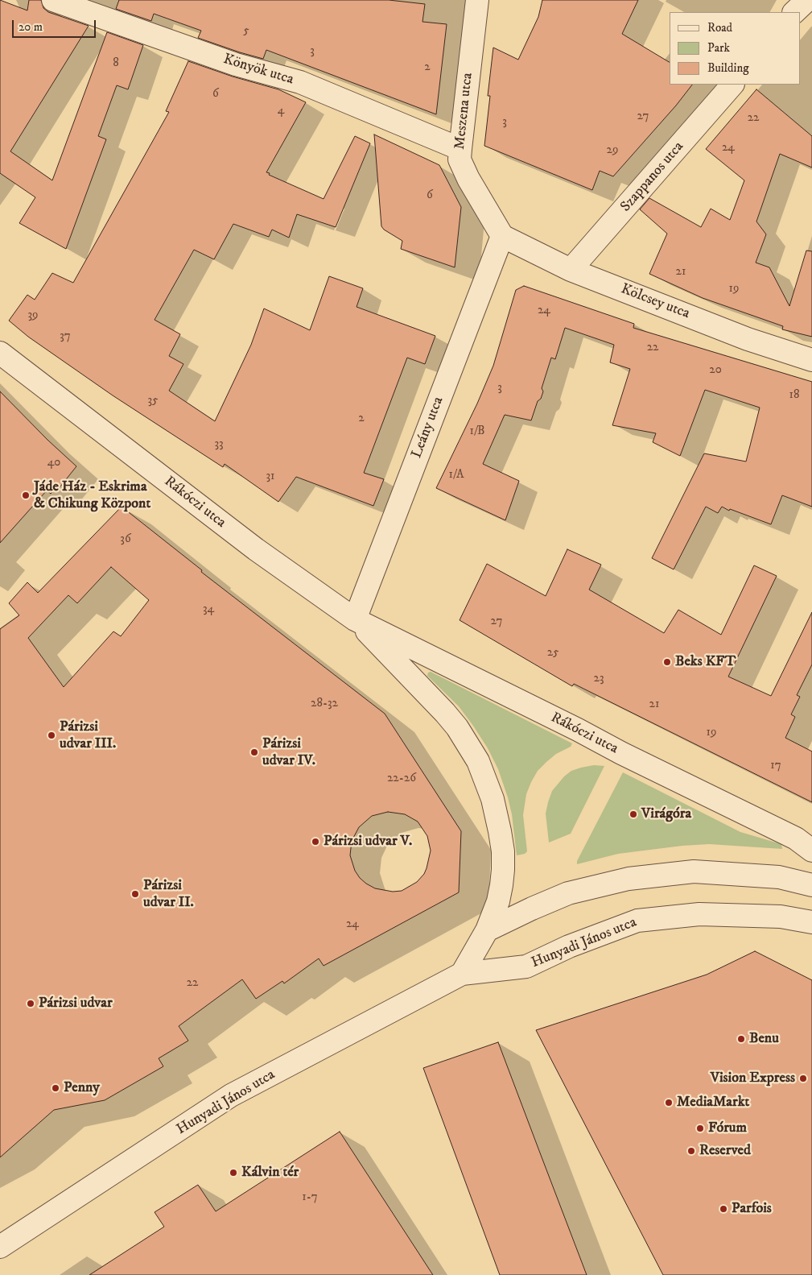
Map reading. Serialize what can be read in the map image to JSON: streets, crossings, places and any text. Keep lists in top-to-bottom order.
{
  "streets": {
    "street": [
      "Könyök utca",
      "Meszena utca",
      "Szappanos utca",
      "Kölcsey utca",
      "Leány utca",
      "Rákóczi utca",
      "Hunyadi János utca"
    ]
  },
  "crossings": [
    ["Könyök utca", "Meszena utca"],
    ["Meszena utca", "Kölcsey utca"],
    ["Meszena utca", "Leány utca"],
    ["Szappanos utca", "Kölcsey utca"],
    ["Kölcsey utca", "Leány utca"],
    ["Leány utca", "Rákóczi utca"]
  ],
  "places": [
    "Jáde Ház - Eskrima & Chikung Központ",
    "Beks KFT",
    "Párizsi udvar III.",
    "Párizsi udvar IV.",
    "Virágóra",
    "Párizsi udvar V.",
    "Párizsi udvar II.",
    "Párizsi udvar",
    "Benu",
    "Vision Express",
    "Penny",
    "MediaMarkt",
    "Fórum",
    "Reserved",
    "Kálvin tér",
    "Parfois"
  ],
  "house_numbers": [
    "5",
    "3",
    "8",
    "2",
    "6",
    "4",
    "27",
    "22",
    "3",
    "24",
    "29",
    "6",
    "21",
    "19",
    "24",
    "39",
    "37",
    "22",
    "20",
    "3",
    "18",
    "35",
    "2",
    "1/B",
    "33",
    "40",
    "1/A",
    "31",
    "36",
    "34",
    "27",
    "25",
    "23",
    "28-32",
    "21",
    "19",
    "17",
    "22-26",
    "24",
    "22",
    "1-7"
  ],
  "legend": ["Road", "Park", "Building"],
  "scale_bar": "20 m"
}
